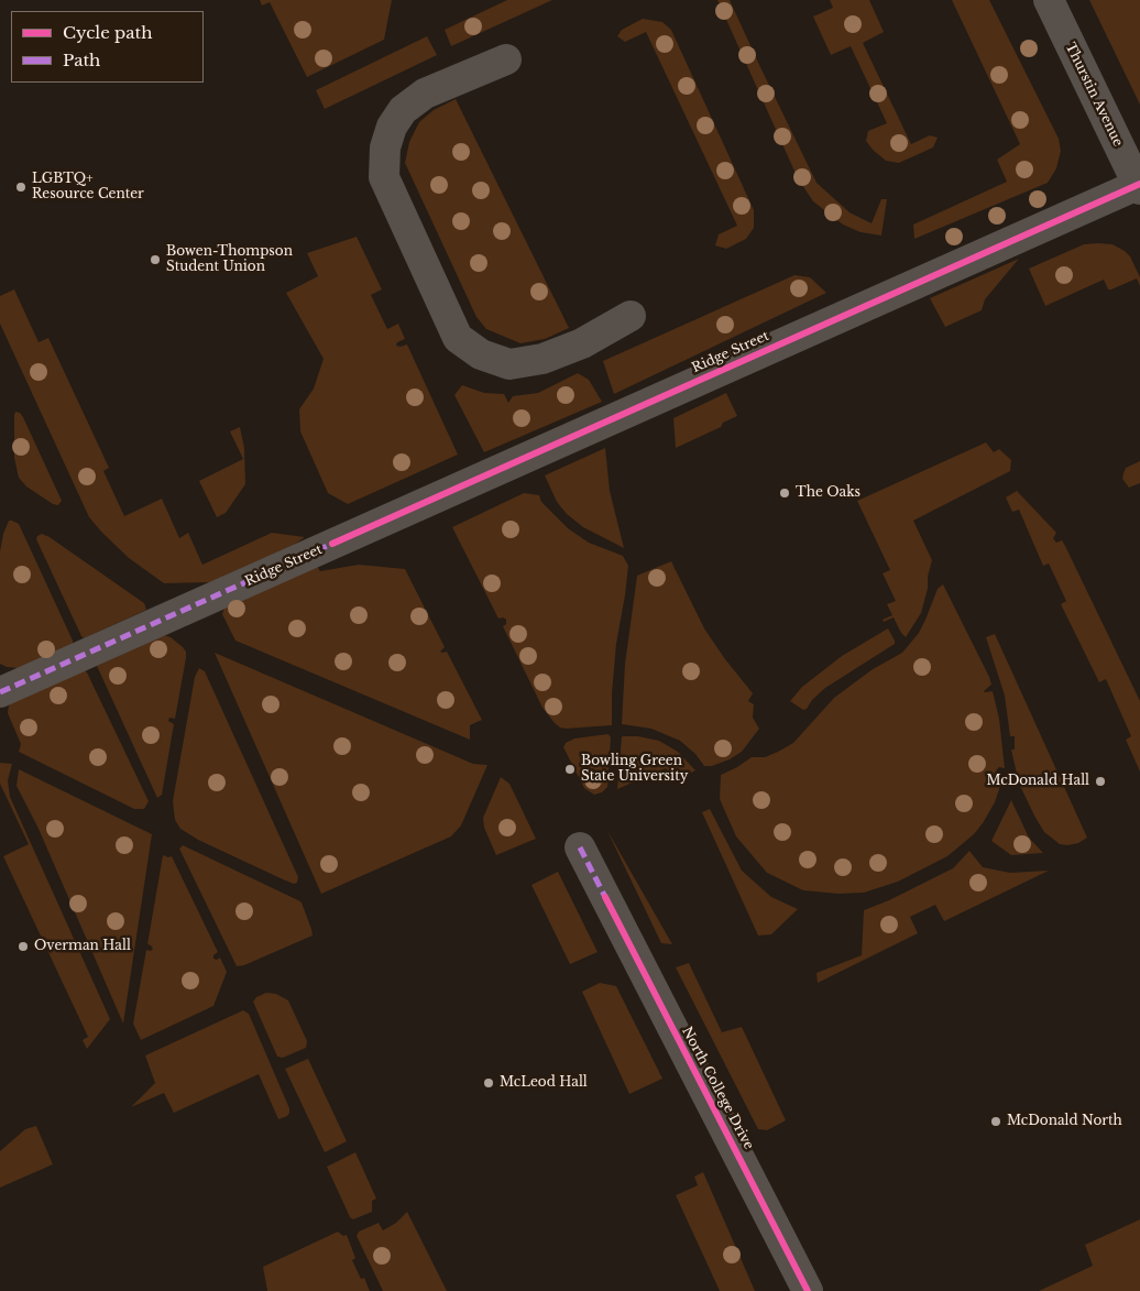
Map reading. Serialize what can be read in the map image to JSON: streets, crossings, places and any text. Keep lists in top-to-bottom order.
{
  "streets": {
    "street": ["Thurstin Avenue", "Ridge Street", "North College Drive"]
  },
  "crossings": [
    ["Thurstin Avenue", "Ridge Street"]
  ],
  "places": [
    "LGBTQ+ Resource Center",
    "Bowen-Thompson Student Union",
    "The Oaks",
    "Bowling Green State University",
    "McDonald Hall",
    "Overman Hall",
    "McLeod Hall",
    "McDonald North"
  ],
  "legend": ["Cycle path", "Path"]
}
